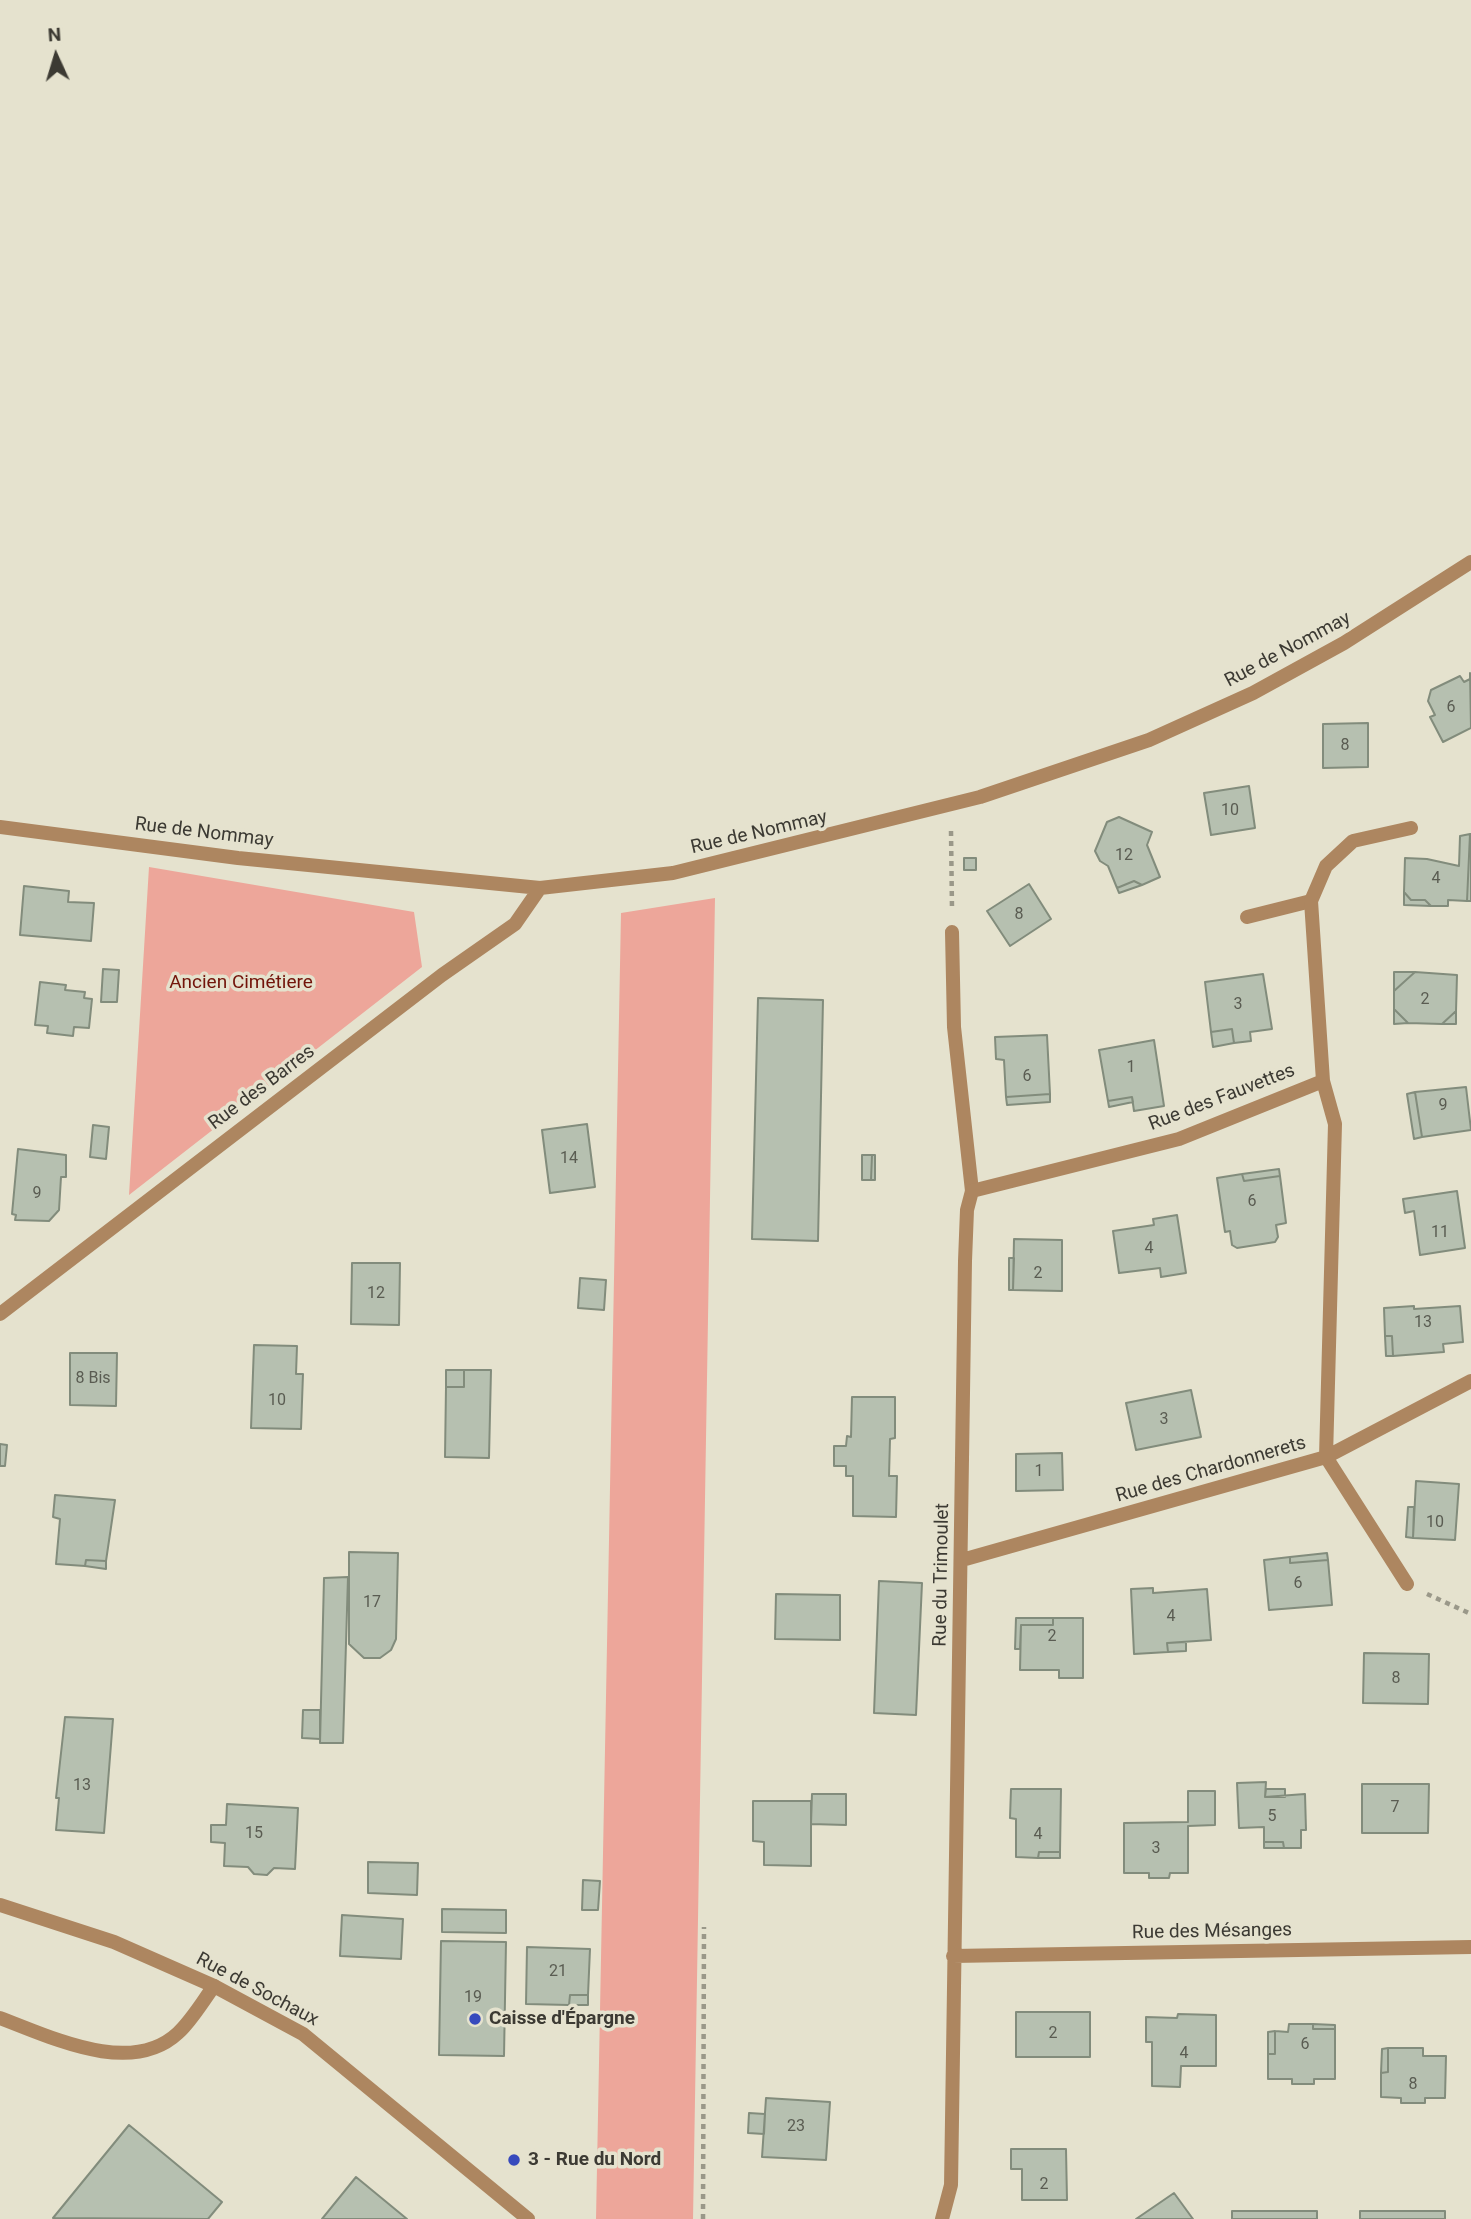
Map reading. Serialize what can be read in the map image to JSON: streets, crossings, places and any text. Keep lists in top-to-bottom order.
{
  "streets": {
    "street": [
      "Rue de Nommay",
      "Rue des Barres",
      "Rue des Fauvettes",
      "Rue des Chardonnerets",
      "Rue du Trimoulet",
      "Rue des Mésanges",
      "Rue de Sochaux"
    ]
  },
  "crossings": [
    ["Rue de Nommay", "Rue des Barres"],
    ["Rue des Fauvettes", "Rue des Chardonnerets"],
    ["Rue des Fauvettes", "Rue du Trimoulet"],
    ["Rue des Chardonnerets", "Rue du Trimoulet"],
    ["Rue du Trimoulet", "Rue des Mésanges"]
  ],
  "parks": ["Ancien Cimétiere"],
  "places": ["Caisse d'Épargne", "3 - Rue du Nord"],
  "house_numbers": [
    "6",
    "8",
    "10",
    "12",
    "4",
    "8",
    "2",
    "3",
    "1",
    "6",
    "9",
    "14",
    "9",
    "6",
    "11",
    "4",
    "2",
    "12",
    "13",
    "8 Bis",
    "10",
    "3",
    "1",
    "10",
    "6",
    "17",
    "4",
    "2",
    "8",
    "13",
    "7",
    "5",
    "15",
    "4",
    "3",
    "21",
    "19",
    "2",
    "6",
    "4",
    "8",
    "23",
    "2"
  ],
  "north": "top"
}
